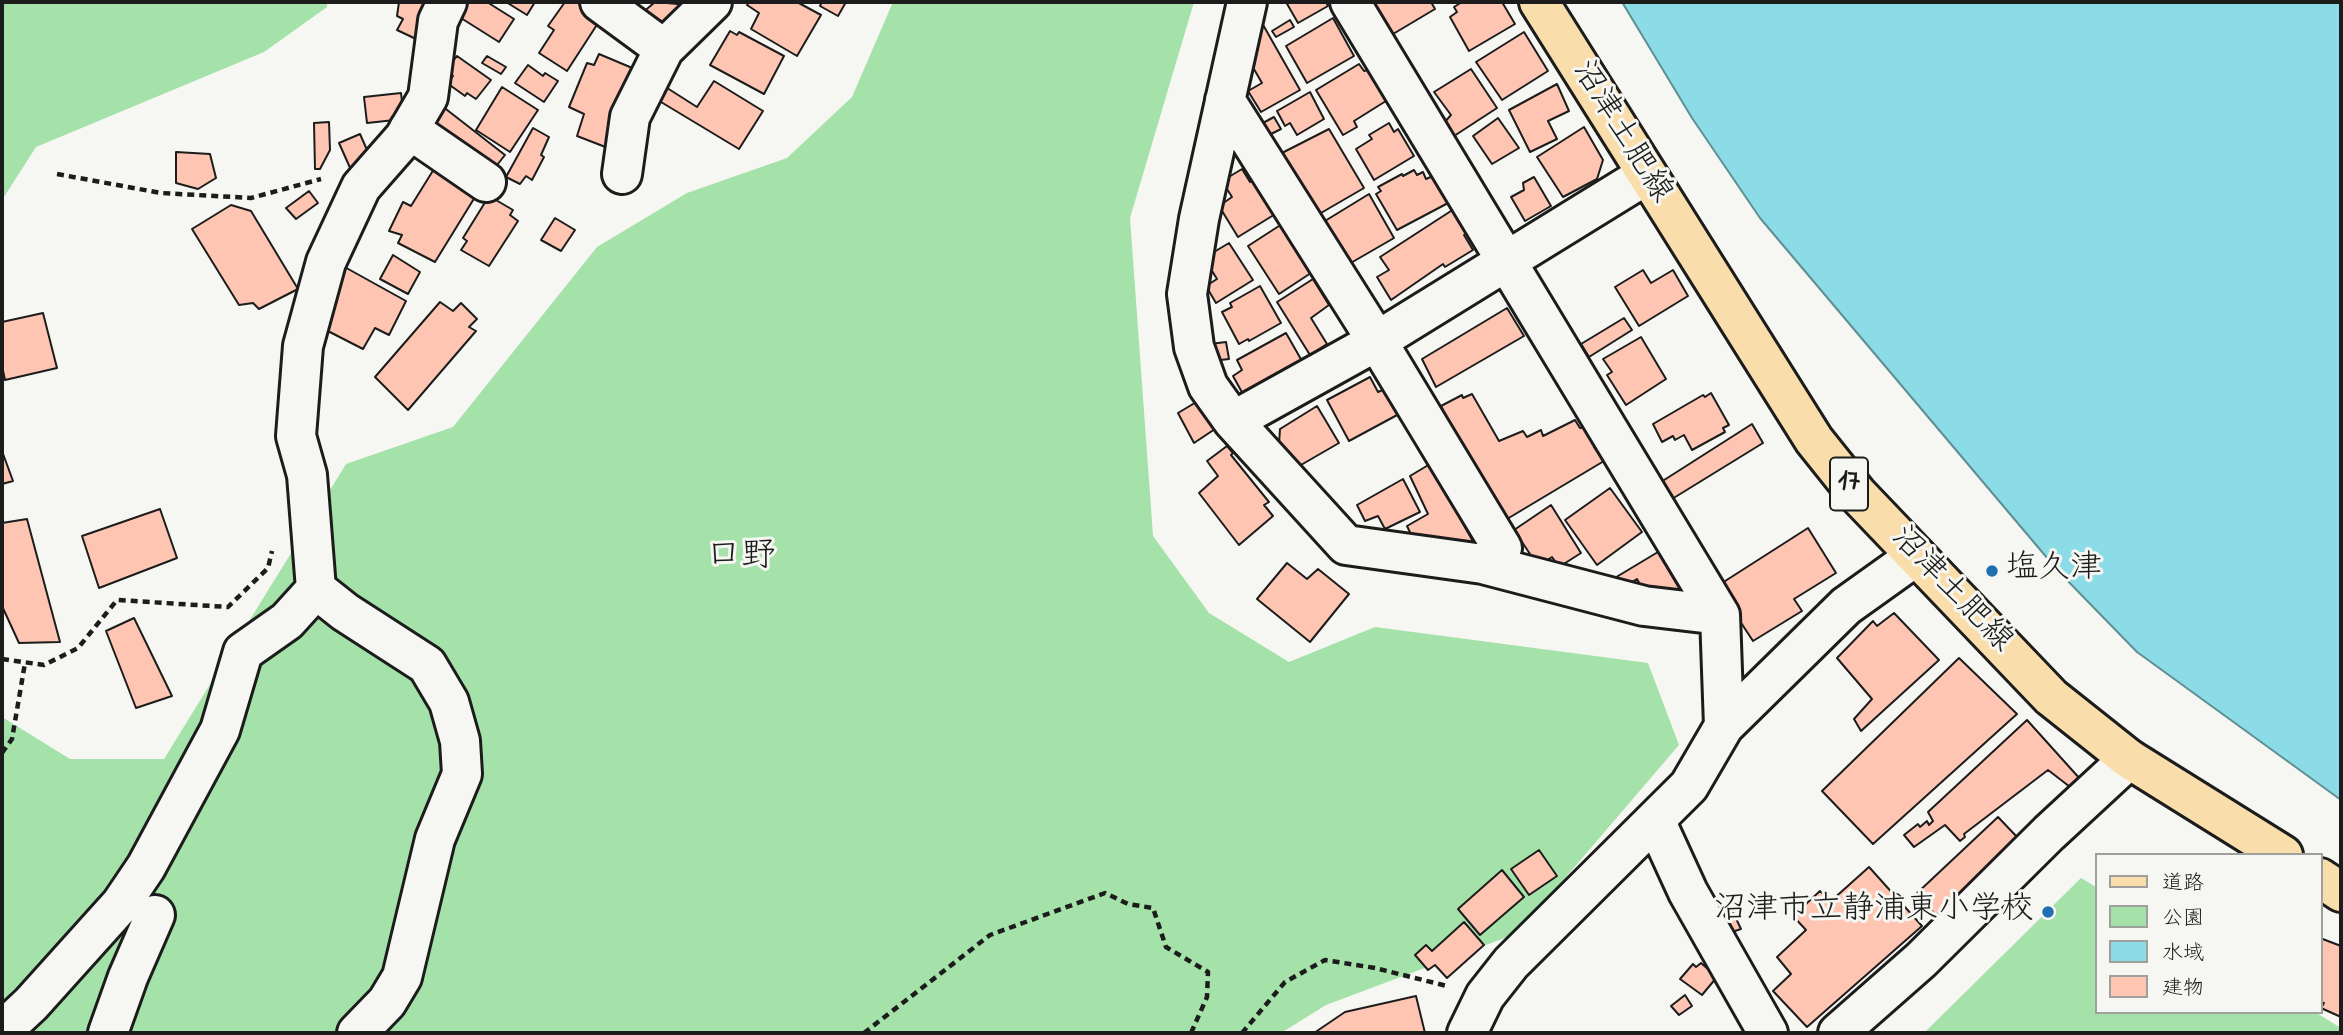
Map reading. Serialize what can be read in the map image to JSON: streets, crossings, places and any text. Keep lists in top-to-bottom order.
{
  "streets": {
    "main road": ["沼津土肥線", "17"]
  },
  "districts": ["口野"],
  "places": ["塩久津", "沼津市立静浦東小学校"],
  "legend": [
    "道路",
    "公園",
    "水域",
    "建物"
  ]
}
